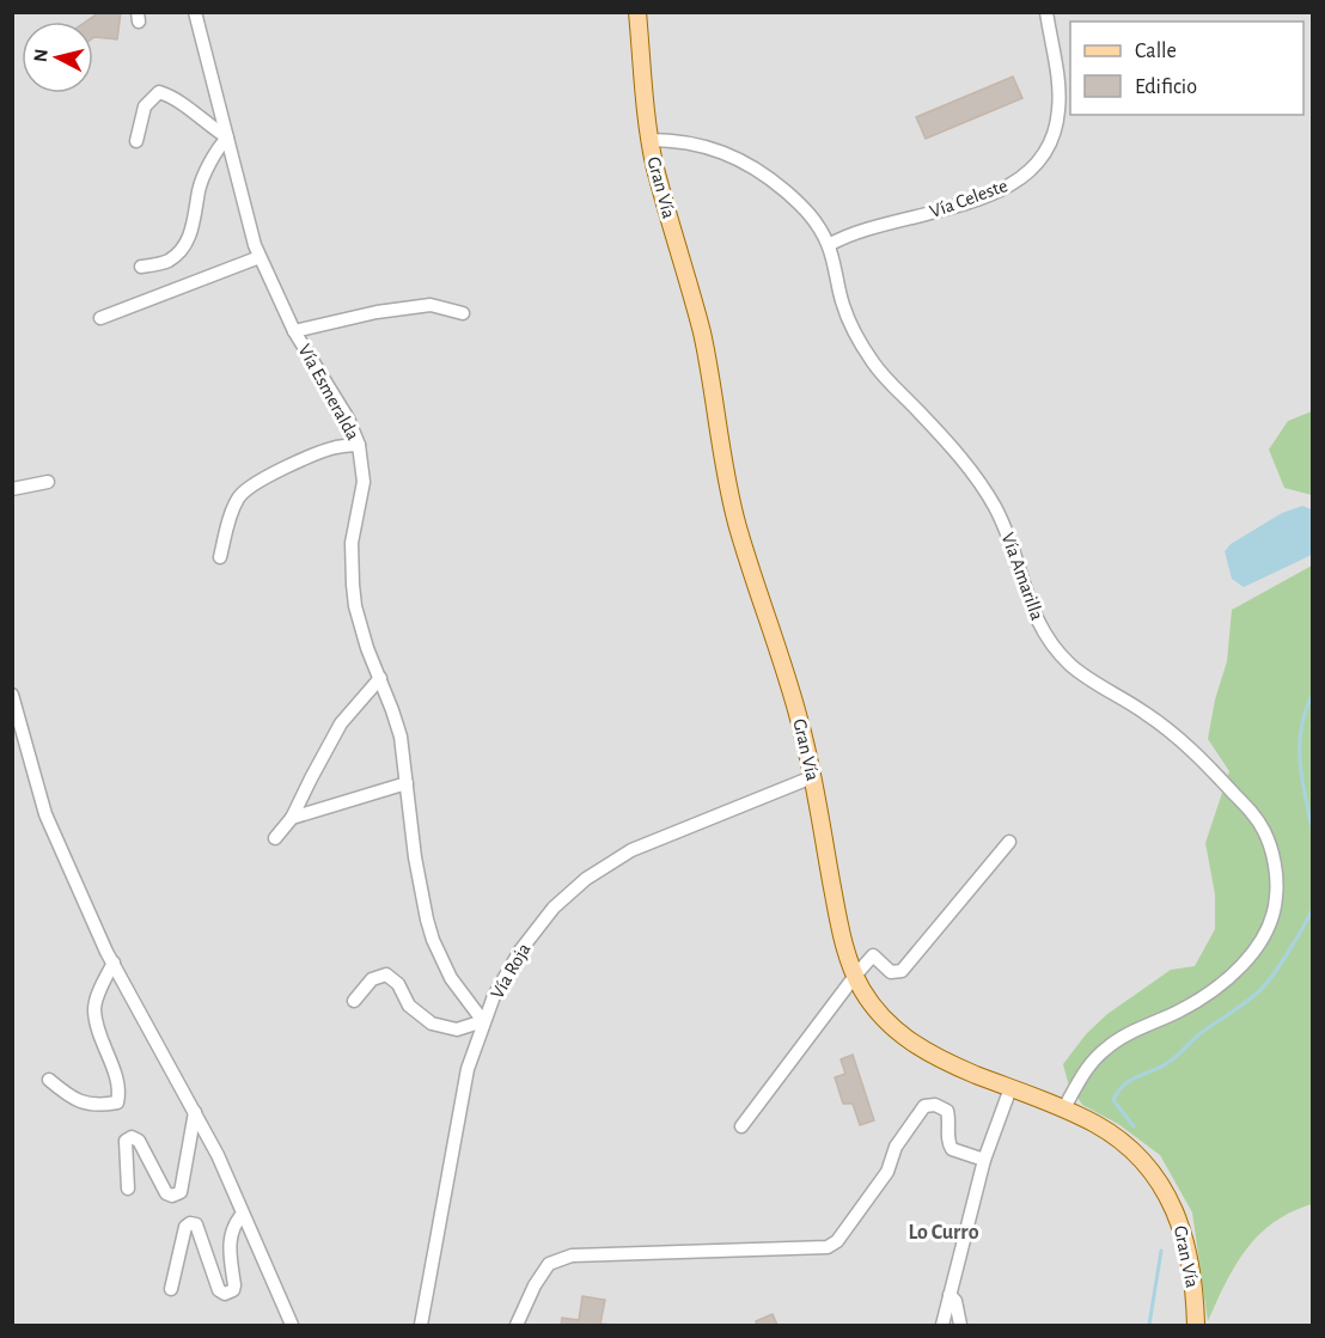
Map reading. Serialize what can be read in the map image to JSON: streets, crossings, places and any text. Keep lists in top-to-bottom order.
{
  "streets": {
    "main road": ["Gran Vía"],
    "street": [
      "Vía Celeste",
      "Vía Esmeralda",
      "Vía Amarilla",
      "Vía Roja"
    ]
  },
  "crossings": [
    ["Gran Vía", "Vía Amarilla"],
    ["Gran Vía", "Vía Roja"],
    ["Vía Celeste", "Vía Amarilla"],
    ["Vía Esmeralda", "Vía Roja"]
  ],
  "districts": ["Lo Curro"],
  "legend": ["Calle", "Edificio"],
  "north": "left"
}
